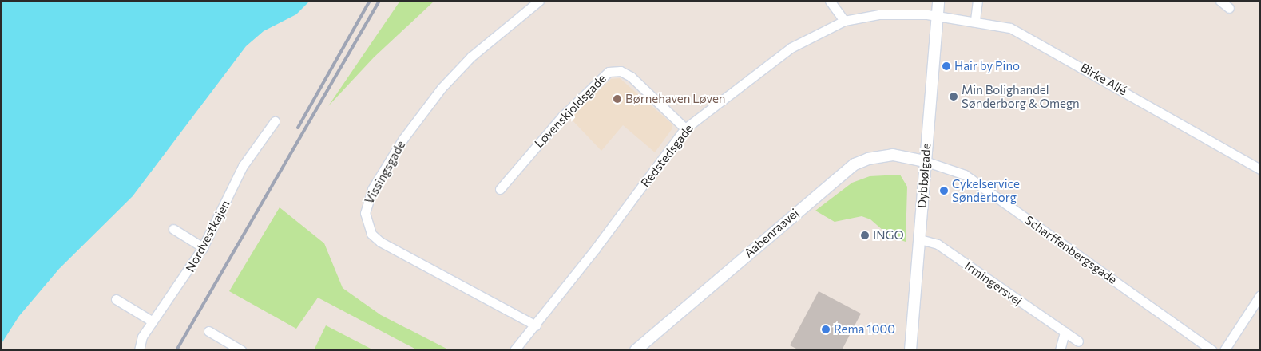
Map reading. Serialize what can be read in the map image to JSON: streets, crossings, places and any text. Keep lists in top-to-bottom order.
{
  "streets": {
    "street": [
      "Birke Allé",
      "Løvenskjoldsgade",
      "Redstedsgade",
      "Vissingsgade",
      "Dybbølgade",
      "Aabenraavej",
      "Nordvestkajen",
      "Scharffenbergsgade",
      "Irmingersvej"
    ]
  },
  "crossings": [
    ["Birke Allé", "Redstedsgade"],
    ["Birke Allé", "Dybbølgade"],
    ["Løvenskjoldsgade", "Redstedsgade"],
    ["Redstedsgade", "Vissingsgade"],
    ["Redstedsgade", "Dybbølgade"],
    ["Dybbølgade", "Aabenraavej"],
    ["Dybbølgade", "Scharffenbergsgade"],
    ["Dybbølgade", "Irmingersvej"],
    ["Aabenraavej", "Scharffenbergsgade"]
  ],
  "places": [
    "Hair by Pino",
    "Min Bolighandel Sønderborg & Omegn",
    "Børnehaven Løven",
    "Cykelservice Sønderborg",
    "INGO",
    "Rema 1000"
  ]
}
